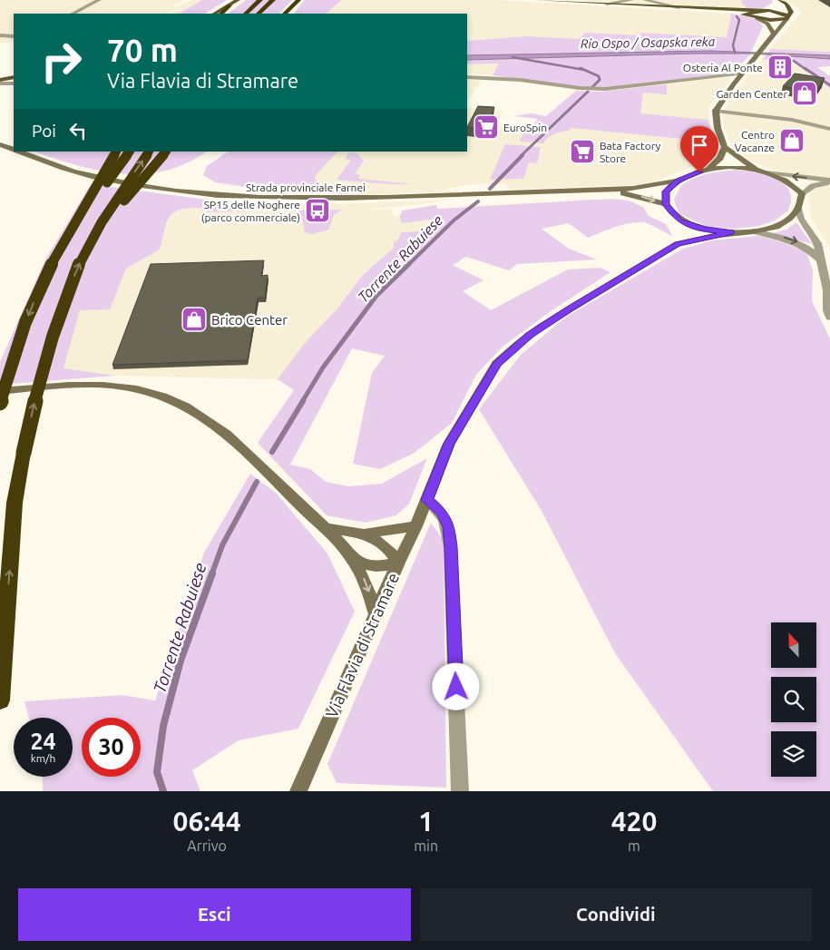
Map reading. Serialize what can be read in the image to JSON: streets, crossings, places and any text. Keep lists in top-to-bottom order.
{
  "streets": {
    "main road": ["Strada provinciale Farnei", "Via Flavia di Stramare"]
  },
  "water": ["Rio Ospo / Osapska reka", "Torrente Rabuiese"],
  "places": {
    "building": ["Osteria Al Ponte"],
    "shop": ["Garden Center", "Centro Vacanze", "Brico Center"],
    "supermarket": ["EuroSpin", "Bata Factory Store"],
    "bus stop": ["SP15 delle Noghere (parco commerciale)"]
  },
  "north": "top",
  "page": {
    "turn": ["70 m", "Via Flavia di Stramare"],
    "then": "Poi",
    "speed": "24 km/h",
    "limit": "30",
    "eta": [
      "06:44",
      "Arrivo",
      "1",
      "min",
      "420",
      "m"
    ],
    "buttons": ["Esci", "Condividi"]
  }
}
